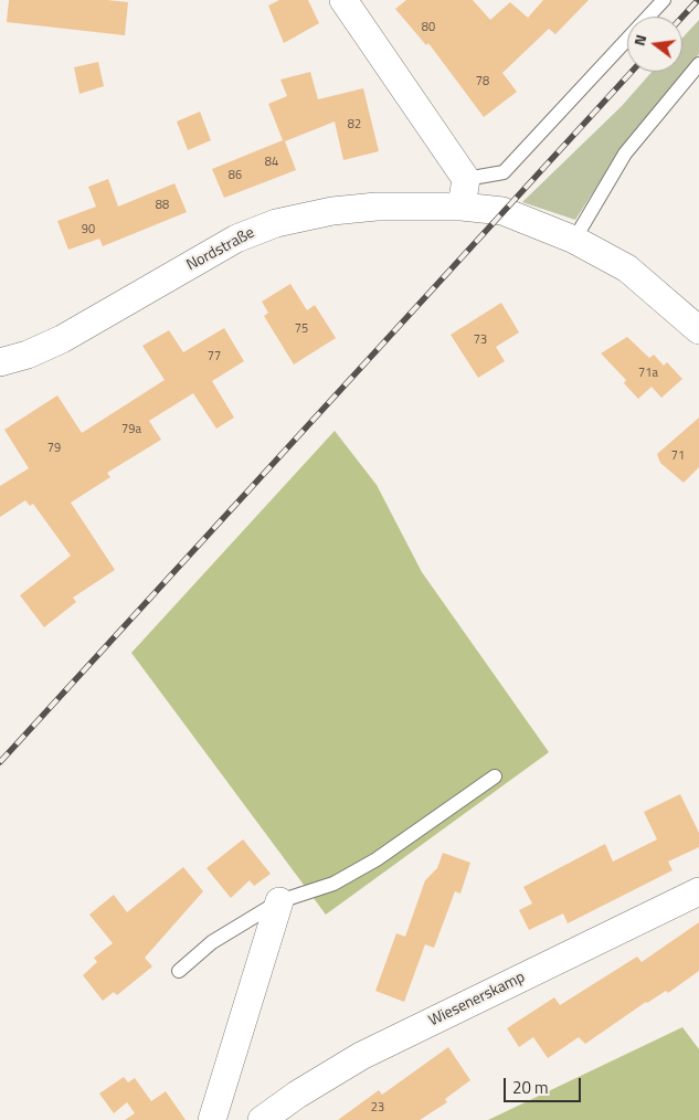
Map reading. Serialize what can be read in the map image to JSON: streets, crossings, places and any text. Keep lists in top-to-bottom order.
{
  "streets": {
    "street": ["Nordstraße", "Wiesenerskamp"]
  },
  "house_numbers": [
    "80",
    "78",
    "82",
    "84",
    "86",
    "88",
    "90",
    "75",
    "73",
    "77",
    "71a",
    "79a",
    "79",
    "71",
    "23"
  ],
  "scale_bar": "20 m",
  "north": "left"
}
